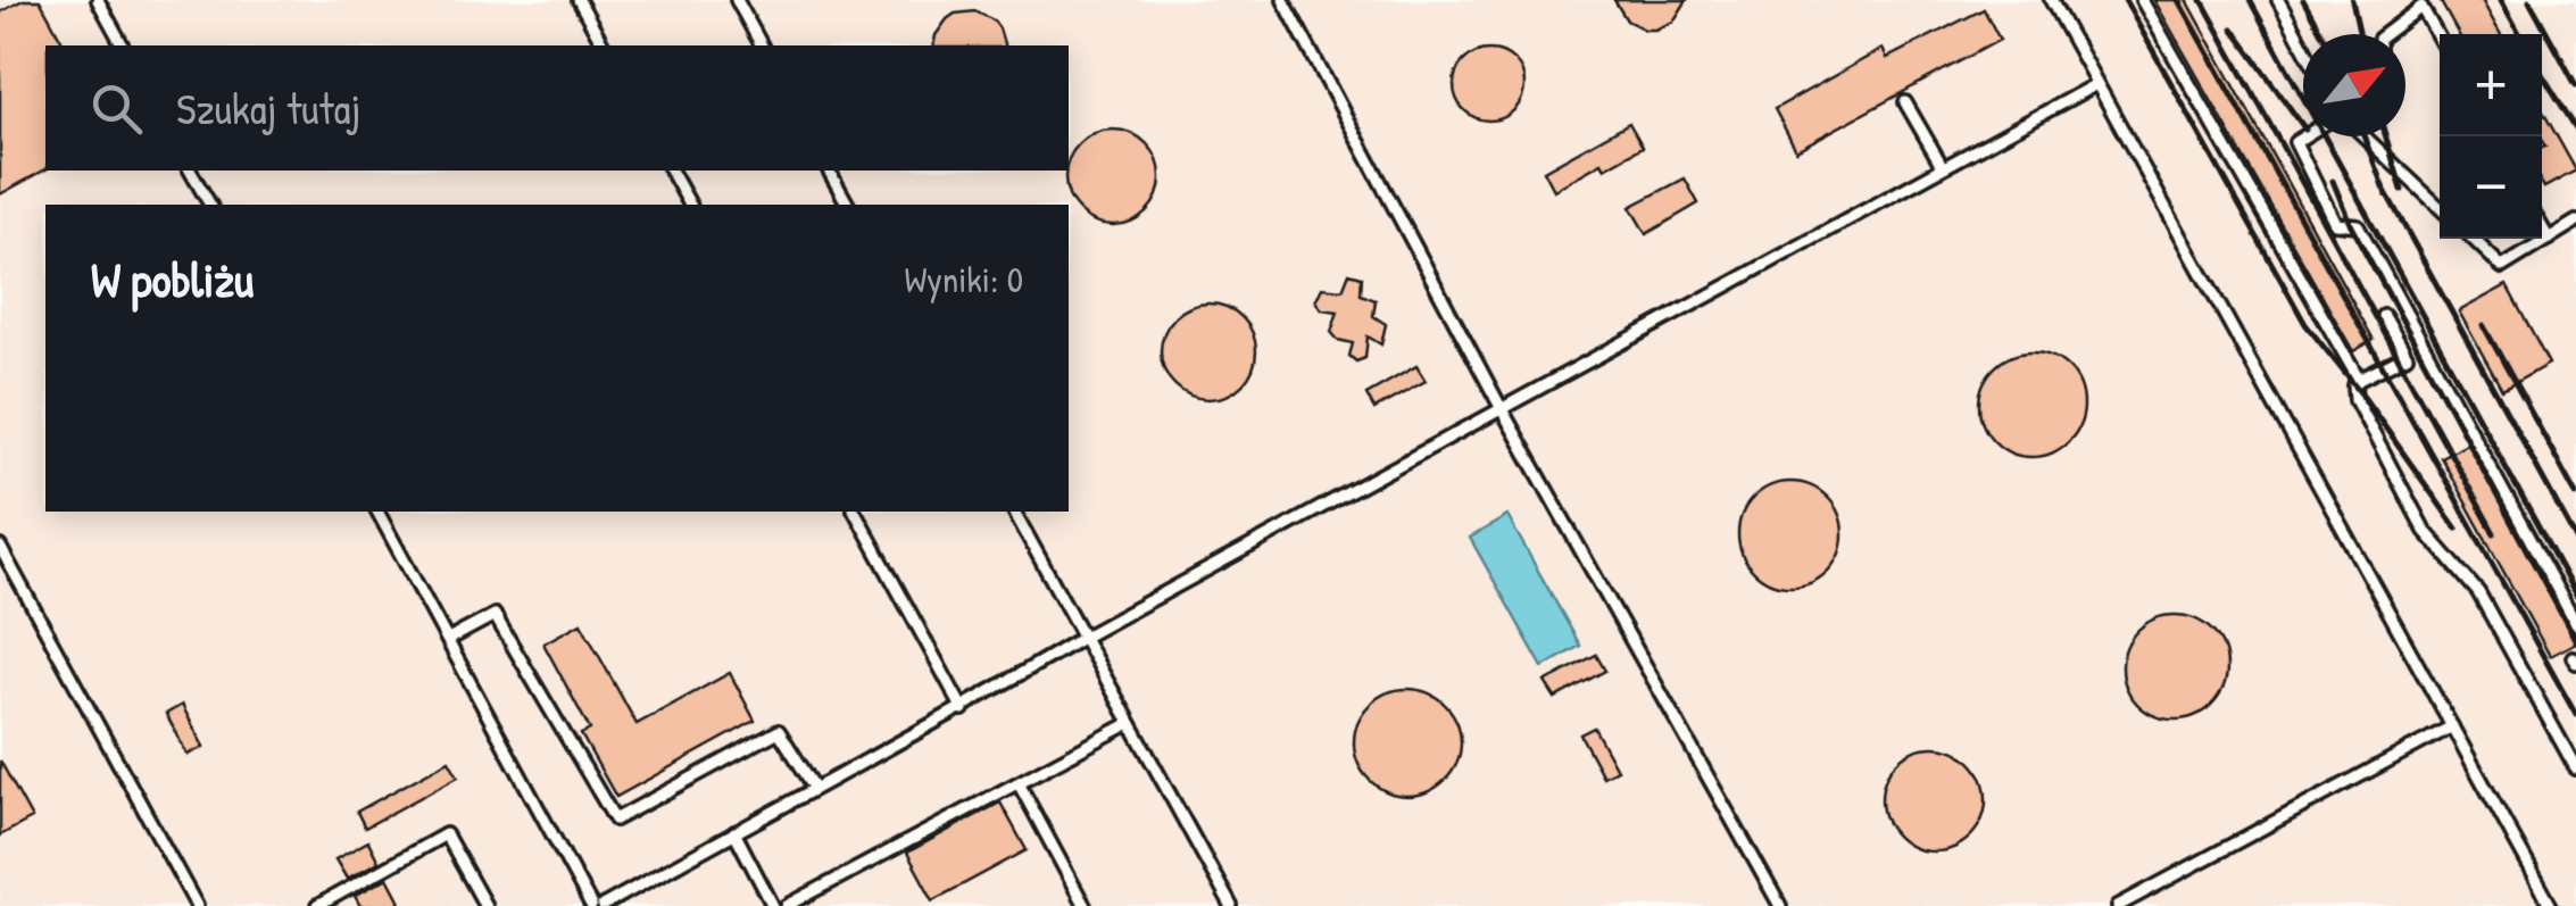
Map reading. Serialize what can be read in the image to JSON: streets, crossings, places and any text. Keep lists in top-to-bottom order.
{
  "north": "top right",
  "page": {
    "map_buttons": ["+", "−"],
    "search": "Szukaj tutaj",
    "heading": ["W pobliżu", "Wyniki: 0"]
  }
}
